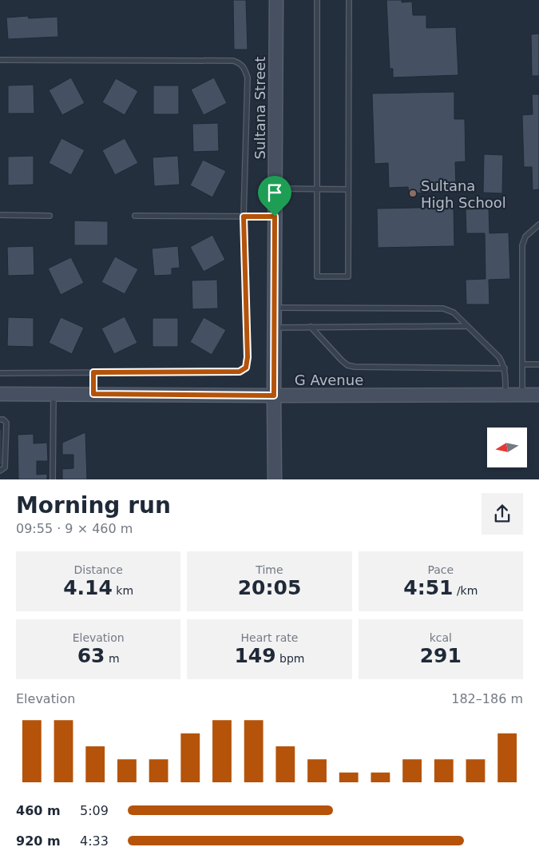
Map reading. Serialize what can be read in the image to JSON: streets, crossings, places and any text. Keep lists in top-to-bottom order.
{
  "streets": {
    "street": ["Sultana Street", "G Avenue"]
  },
  "crossings": [
    ["Sultana Street", "G Avenue"]
  ],
  "places": ["Sultana High School"],
  "north": "left",
  "page": {
    "heading": ["Morning run", "09:55 · 9 × 460 m"],
    "stats": [
      ["Distance", "4.14 km"],
      ["Time", "20:05"],
      ["Pace", "4:51 /km"],
      ["Elevation", "63 m"],
      ["Heart rate", "149 bpm"],
      ["kcal", "291"]
    ],
    "chart": ["Elevation", "182–186 m"],
    "list": [
      {
        "name": "460 m",
        "note": "5:09"
      },
      {
        "name": "920 m",
        "note": "4:33"
      }
    ]
  }
}
